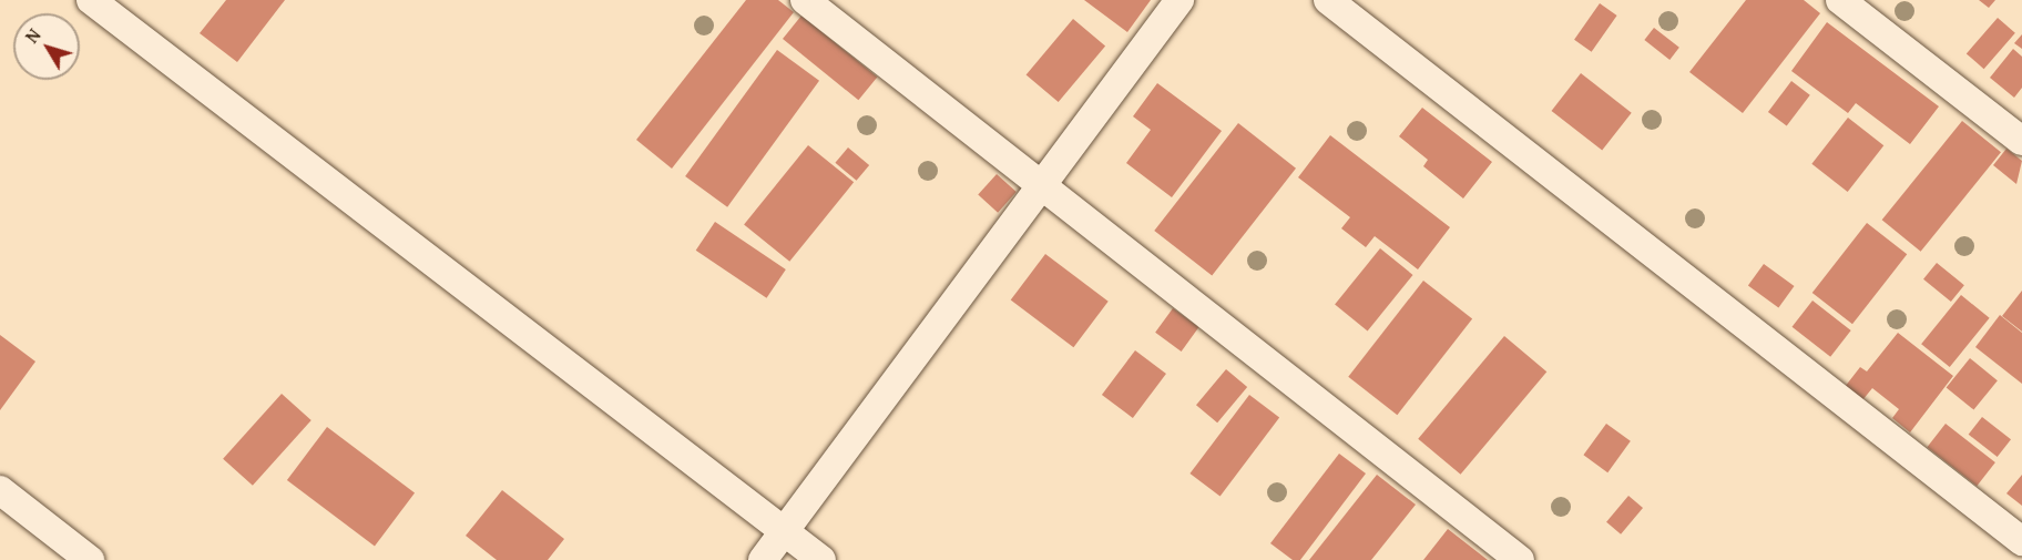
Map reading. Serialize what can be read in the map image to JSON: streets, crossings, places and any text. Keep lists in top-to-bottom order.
{
  "north": "top left"
}
